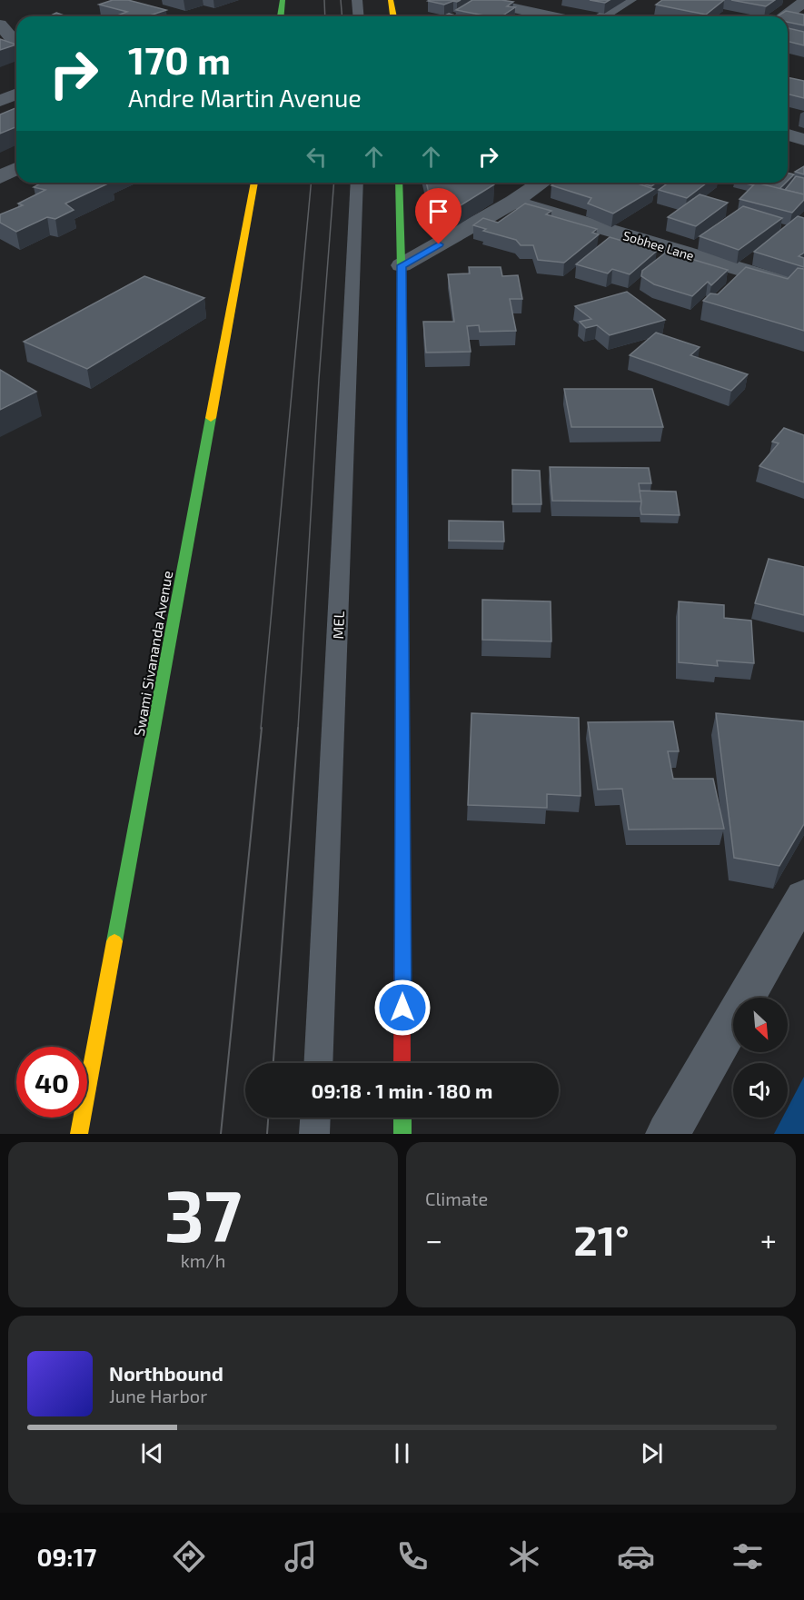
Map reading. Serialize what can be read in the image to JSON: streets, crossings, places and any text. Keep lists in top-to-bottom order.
{
  "streets": {
    "street": ["Sobhee Lane", "Swami Sivananda Avenue"],
    "lane": ["MEL"]
  },
  "north": "bottom right",
  "page": {
    "turn": ["170 m", "Andre Martin Avenue"],
    "limit": "40",
    "trip": "09:18 · 1 min · 180 m",
    "tile": [
      ["37", "km/h"],
      "Climate"
    ],
    "heat": ["−", "21°", "+"],
    "song": ["Northbound", "June Harbor"],
    "tabs": "09:17"
  }
}
